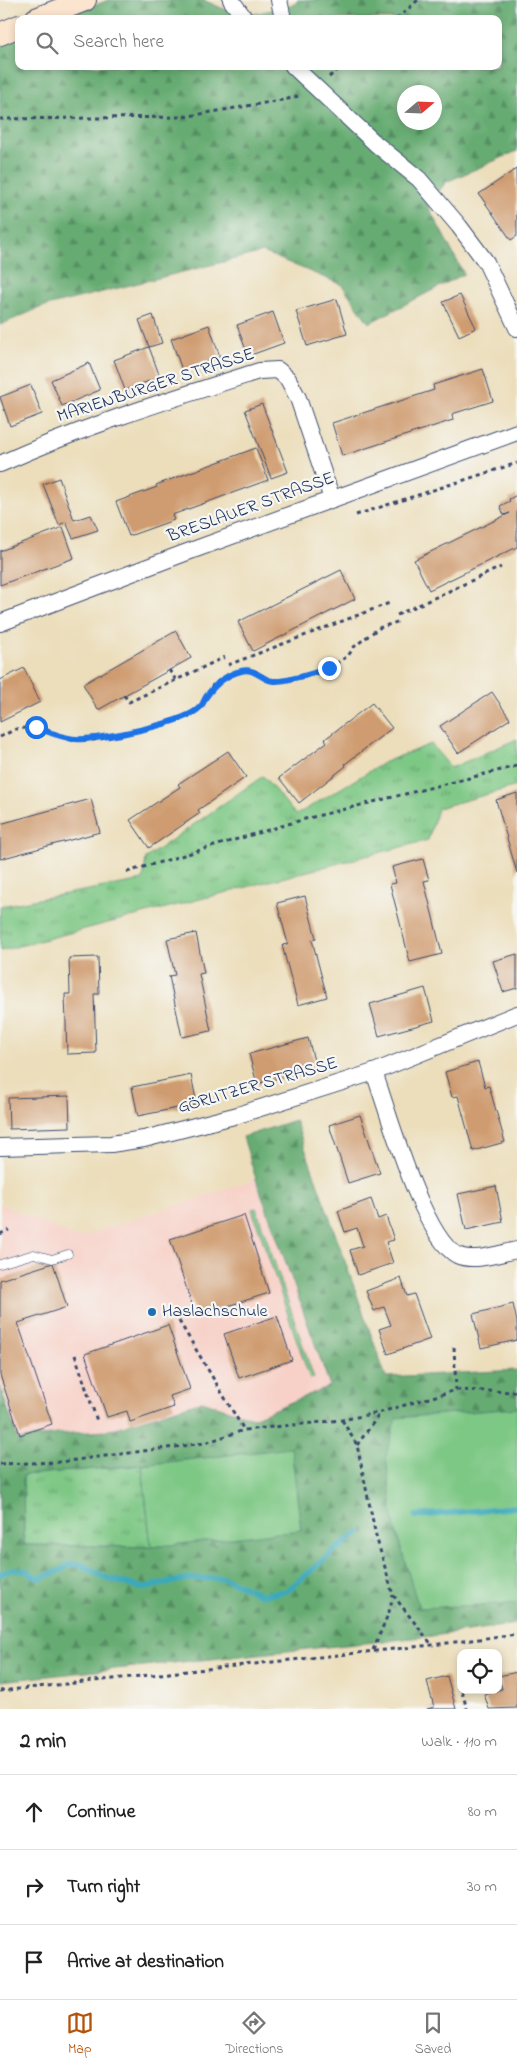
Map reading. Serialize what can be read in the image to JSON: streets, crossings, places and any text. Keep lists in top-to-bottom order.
{
  "streets": {
    "street": ["MARIENBURGER STRASSE", "BRESLAUER STRASSE", "GÖRLITZER STRASSE"]
  },
  "crossings": [
    ["MARIENBURGER STRASSE", "BRESLAUER STRASSE"]
  ],
  "places": ["Haslachschule"],
  "north": "right",
  "page": {
    "search": "Search here",
    "heading": ["2 min", "Walk · 110 m"],
    "list": [
      ["Continue", "80 m"],
      ["Turn right", "30 m"],
      "Arrive at destination"
    ],
    "nav": ["Map", "Directions", "Saved"]
  }
}
